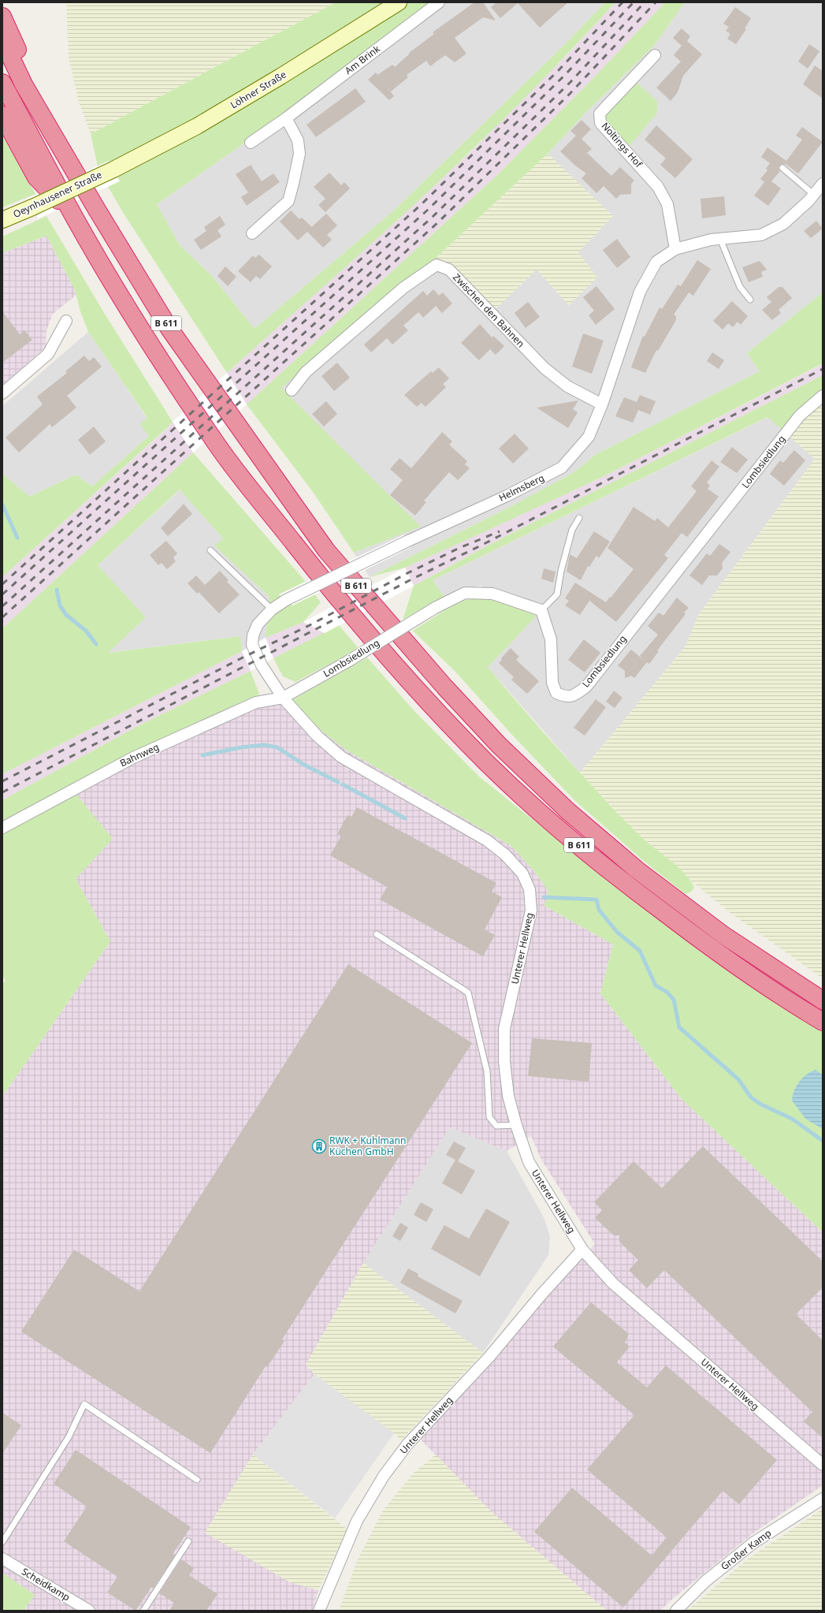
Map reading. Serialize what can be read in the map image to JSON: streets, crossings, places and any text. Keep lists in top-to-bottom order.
{
  "streets": {
    "highway": ["B 611"],
    "main road": ["Löhner Straße", "Oeynhausener Straße"],
    "street": [
      "Am Brink",
      "Noltings Hof",
      "Zwischen den Bahnen",
      "Lombsiedlung",
      "Helmsberg",
      "Bahnweg",
      "Unterer Hellweg",
      "Großer Kamp",
      "Scheidkamp"
    ]
  },
  "crossings": [
    ["Löhner Straße", "Oeynhausener Straße"],
    ["Noltings Hof", "Helmsberg"],
    ["Zwischen den Bahnen", "Helmsberg"],
    ["Lombsiedlung", "Bahnweg"],
    ["Lombsiedlung", "Unterer Hellweg"],
    ["Helmsberg", "Unterer Hellweg"],
    ["Bahnweg", "Unterer Hellweg"]
  ],
  "places": {
    "building": ["RWK + Kuhlmann Küchen GmbH"]
  }
}
